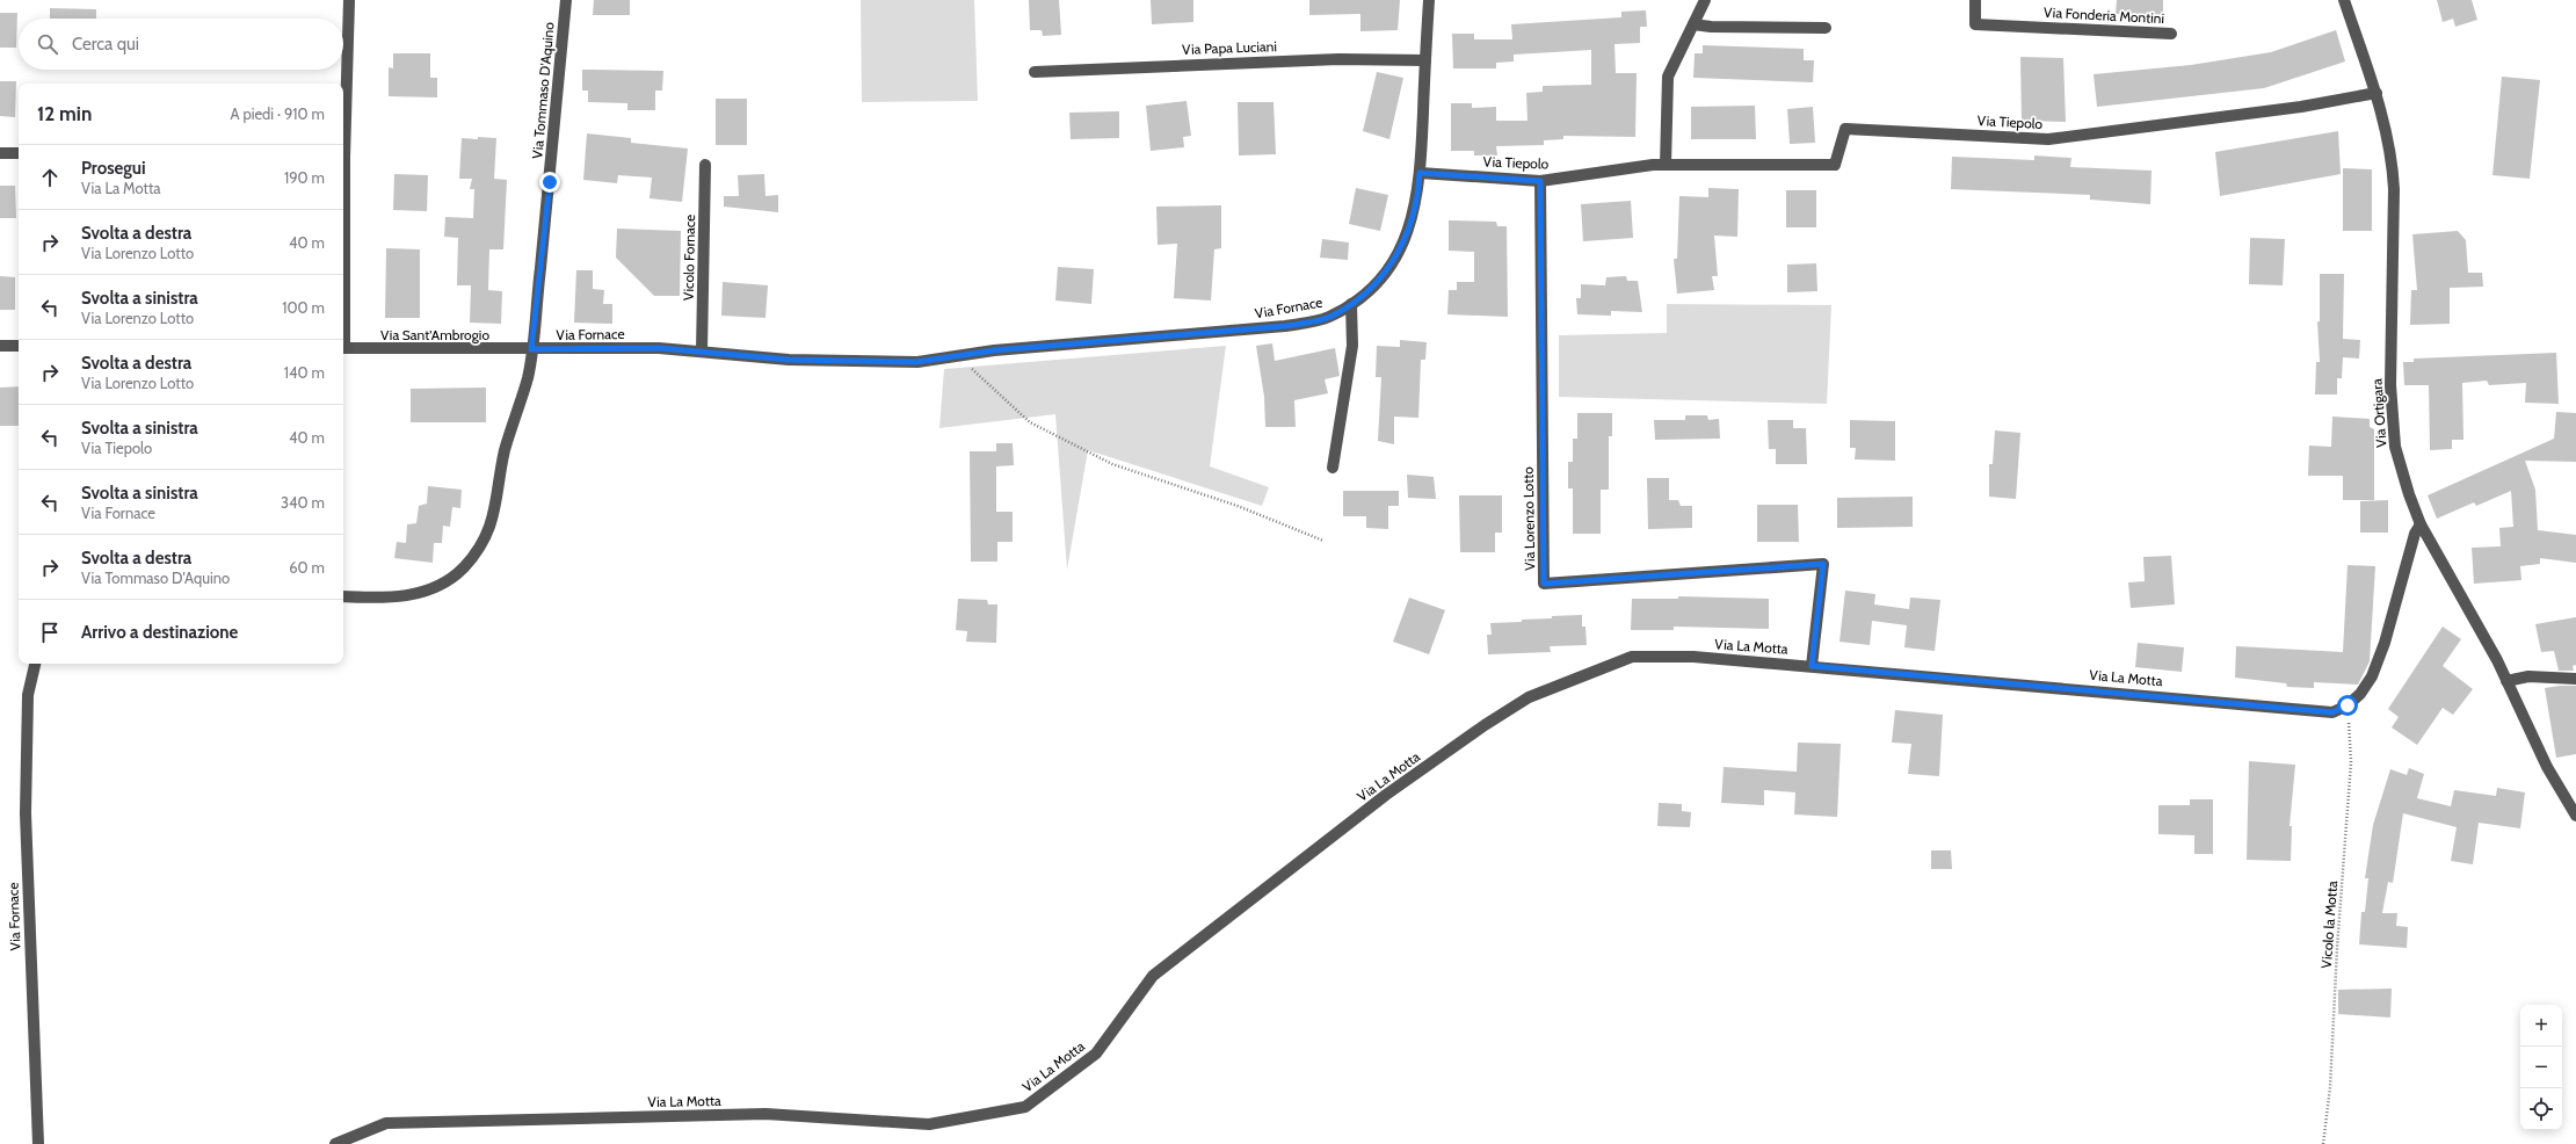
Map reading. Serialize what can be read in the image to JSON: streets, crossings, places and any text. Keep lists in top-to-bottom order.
{
  "streets": {
    "street": [
      "Via Fonderia Montini",
      "Via Papa Luciani",
      "Via Tommaso D'Aquino",
      "Via Tiepolo",
      "Vicolo Fornace",
      "Via Fornace",
      "Via Sant'Ambrogio",
      "Via Ortigara",
      "Via Lorenzo Lotto",
      "Via La Motta"
    ],
    "path": ["Vicolo la Motta"]
  },
  "crossings": [
    ["Via Papa Luciani", "Via Fornace"],
    ["Via Tommaso D'Aquino", "Via Fornace"],
    ["Via Tommaso D'Aquino", "Via Sant'Ambrogio"],
    ["Via Tiepolo", "Via Fornace"],
    ["Via Tiepolo", "Via Ortigara"],
    ["Via Tiepolo", "Via Lorenzo Lotto"],
    ["Vicolo Fornace", "Via Fornace"],
    ["Via Fornace", "Via Sant'Ambrogio"],
    ["Via Ortigara", "Via La Motta"],
    ["Via Lorenzo Lotto", "Via La Motta"],
    ["Via La Motta", "Vicolo la Motta"]
  ],
  "page": {
    "search": "Cerca qui",
    "heading": ["12 min", "A piedi · 910 m"],
    "list": [
      ["Prosegui", "Via La Motta", "190 m"],
      ["Svolta a destra", "Via Lorenzo Lotto", "40 m"],
      ["Svolta a sinistra", "Via Lorenzo Lotto", "100 m"],
      ["Svolta a destra", "Via Lorenzo Lotto", "140 m"],
      ["Svolta a sinistra", "Via Tiepolo", "40 m"],
      ["Svolta a sinistra", "Via Fornace", "340 m"],
      ["Svolta a destra", "Via Tommaso D'Aquino", "60 m"],
      "Arrivo a destinazione"
    ],
    "map_buttons": ["+", "−"]
  }
}
